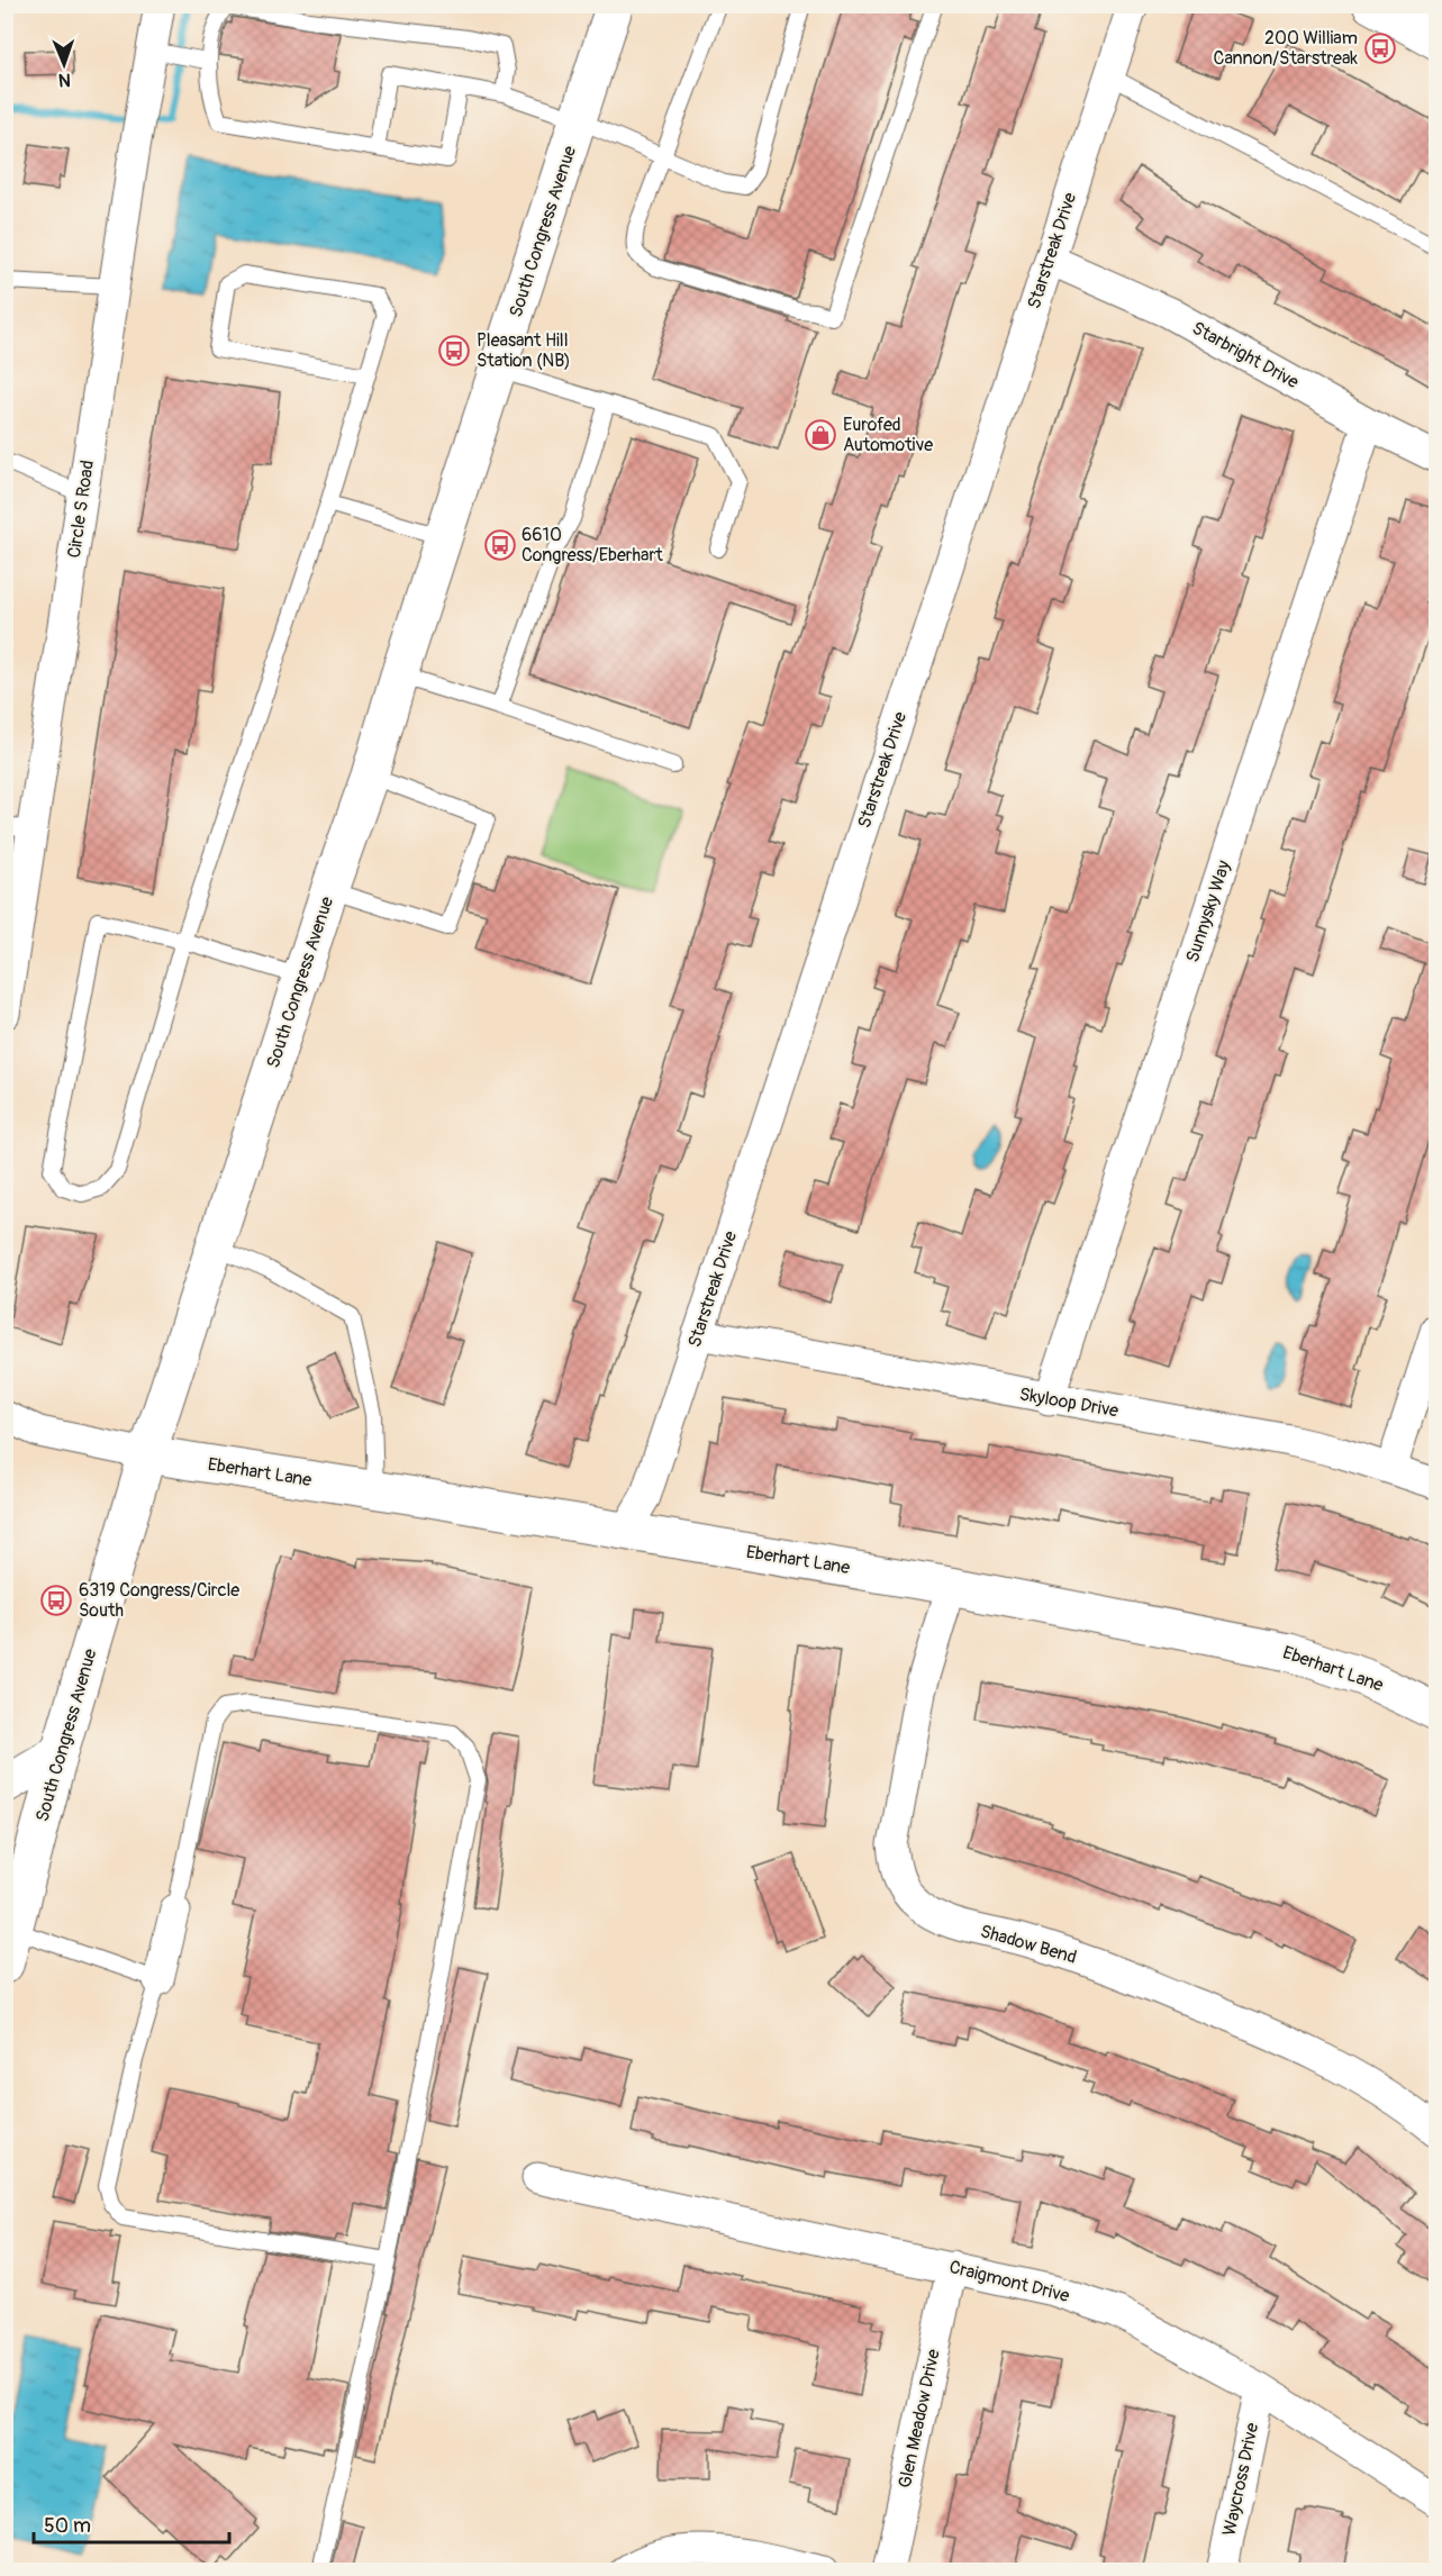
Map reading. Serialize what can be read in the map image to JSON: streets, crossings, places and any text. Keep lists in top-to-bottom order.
{
  "streets": {
    "main road": ["South Congress Avenue", "Eberhart Lane"],
    "street": [
      "Starstreak Drive",
      "Starbright Drive",
      "Circle S Road",
      "Sunnysky Way",
      "Skyloop Drive",
      "Shadow Bend",
      "Craigmont Drive",
      "Glen Meadow Drive",
      "Waycross Drive"
    ]
  },
  "crossings": [
    ["South Congress Avenue", "Eberhart Lane"],
    ["Starstreak Drive", "Starbright Drive"],
    ["Starstreak Drive", "Skyloop Drive"],
    ["Starstreak Drive", "Eberhart Lane"],
    ["Starbright Drive", "Sunnysky Way"],
    ["Sunnysky Way", "Skyloop Drive"],
    ["Eberhart Lane", "Shadow Bend"],
    ["Craigmont Drive", "Glen Meadow Drive"],
    ["Craigmont Drive", "Waycross Drive"]
  ],
  "places": {
    "bus stop": [
      "200 William Cannon/Starstreak",
      "Pleasant Hill Station (NB)",
      "6610 Congress/Eberhart",
      "6319 Congress/Circle South"
    ],
    "shop": ["Eurofed Automotive"]
  },
  "scale_bar": "50 m",
  "north": "bottom"
}
